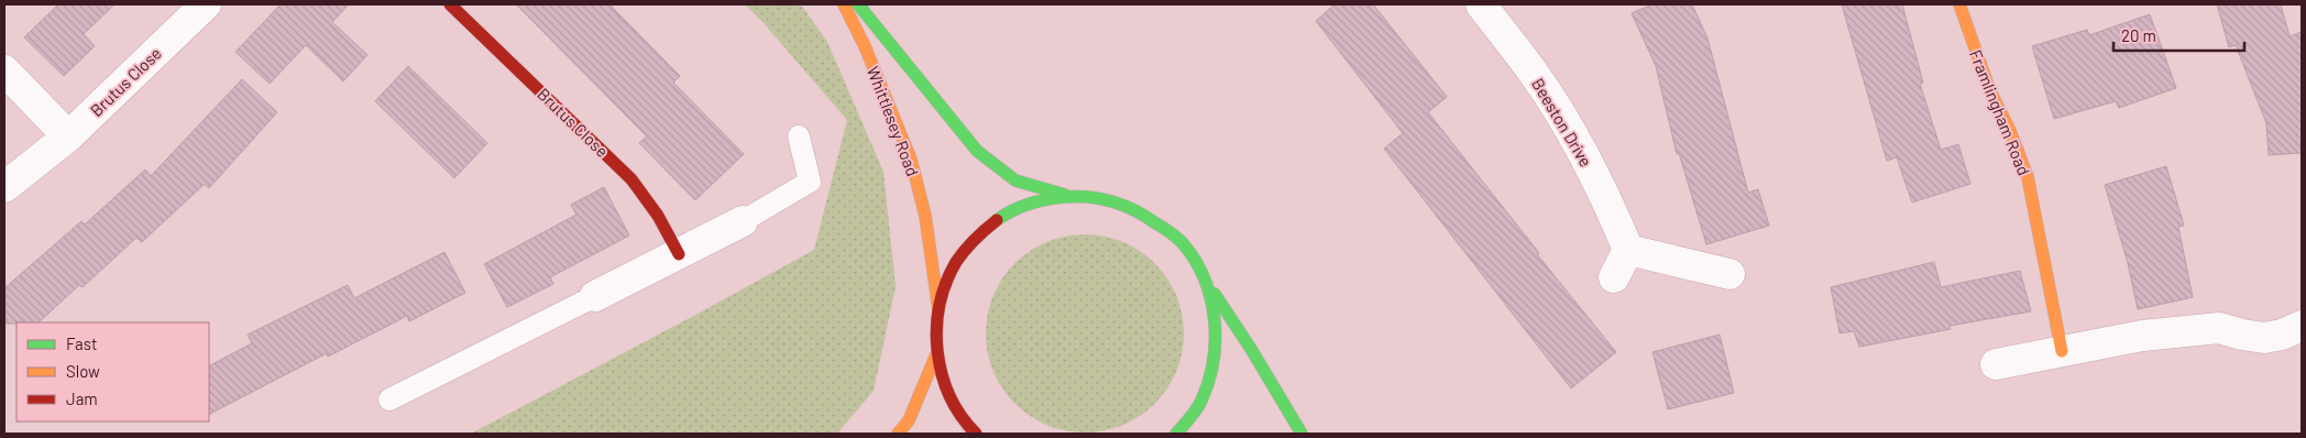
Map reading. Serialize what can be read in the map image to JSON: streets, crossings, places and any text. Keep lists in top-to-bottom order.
{
  "streets": {
    "main road": ["Brutus Close", "Framlingham Road", "Whittlesey Road"],
    "street": ["Beeston Drive"]
  },
  "legend": ["Fast", "Slow", "Jam"],
  "scale_bar": "20 m"
}
